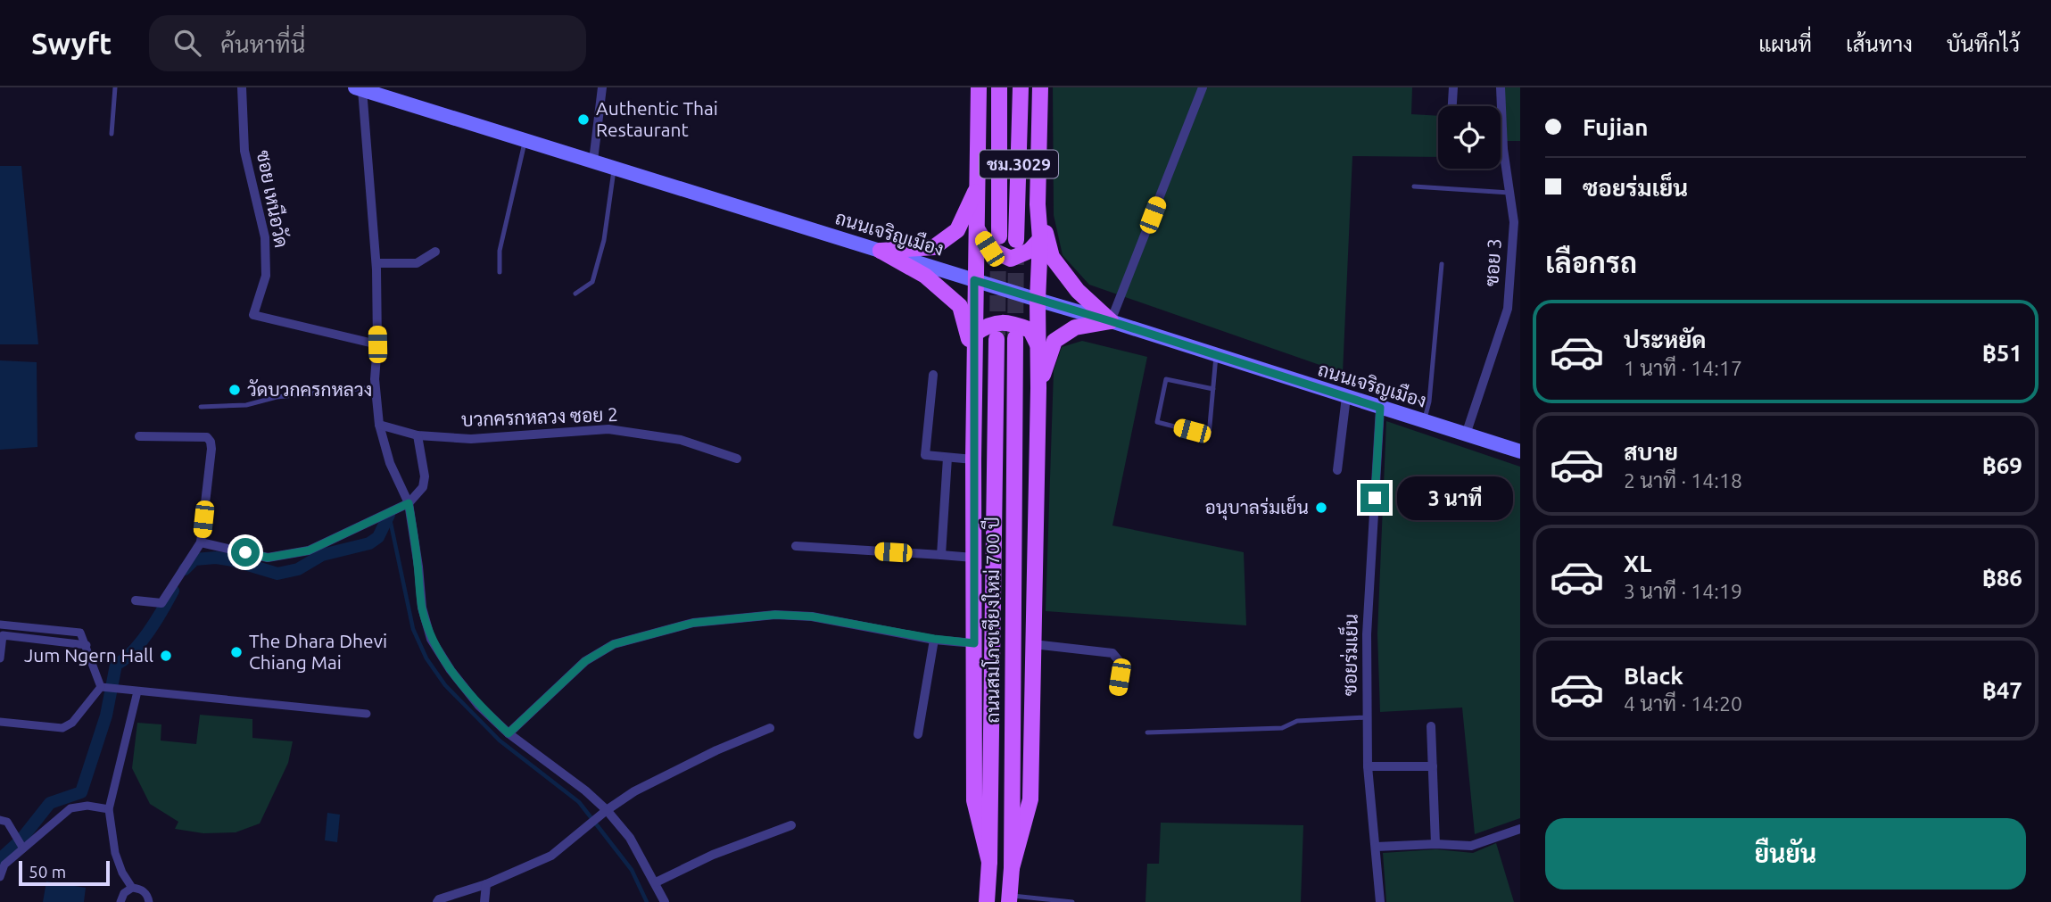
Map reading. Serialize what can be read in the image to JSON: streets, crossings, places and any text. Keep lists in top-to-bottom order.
{
  "streets": {
    "main road": ["ชม.3029", "ถนนเจริญเมือง", "ถนนสมโภชเชียงใหม่ 700 ปี"],
    "street": [
      "ซอย เหนือวัด",
      "ซอย 3",
      "บวกครกหลวง ซอย 2",
      "ซอยร่มเย็น"
    ]
  },
  "crossings": [
    ["ถนนเจริญเมือง", "ซอย 3"],
    ["ถนนเจริญเมือง", "ซอยร่มเย็น"]
  ],
  "places": [
    "Authentic Thai Restaurant",
    "วัดบวกครกหลวง",
    "อนุบาลร่มเย็น",
    "The Dhara Dhevi Chiang Mai",
    "Jum Ngern Hall"
  ],
  "scale_bar": "50 m",
  "page": {
    "header": "Swyft",
    "search": "ค้นหาที่นี่",
    "nav": ["แผนที่", "เส้นทาง", "บันทึกไว้"],
    "banner": ["Fujian", "ซอยร่มเย็น"],
    "heading": "เลือกรถ",
    "list": [
      {
        "name": "ประหยัด",
        "note": "1 นาที · 14:17",
        "value": "฿51"
      },
      {
        "name": "สบาย",
        "note": "2 นาที · 14:18",
        "value": "฿69"
      },
      {
        "name": "XL",
        "note": "3 นาที · 14:19",
        "value": "฿86"
      },
      {
        "name": "Black",
        "note": "4 นาที · 14:20",
        "value": "฿47"
      }
    ],
    "bubble": "3 นาที",
    "buttons": "ยืนยัน",
    "scale": "50 m"
  }
}
